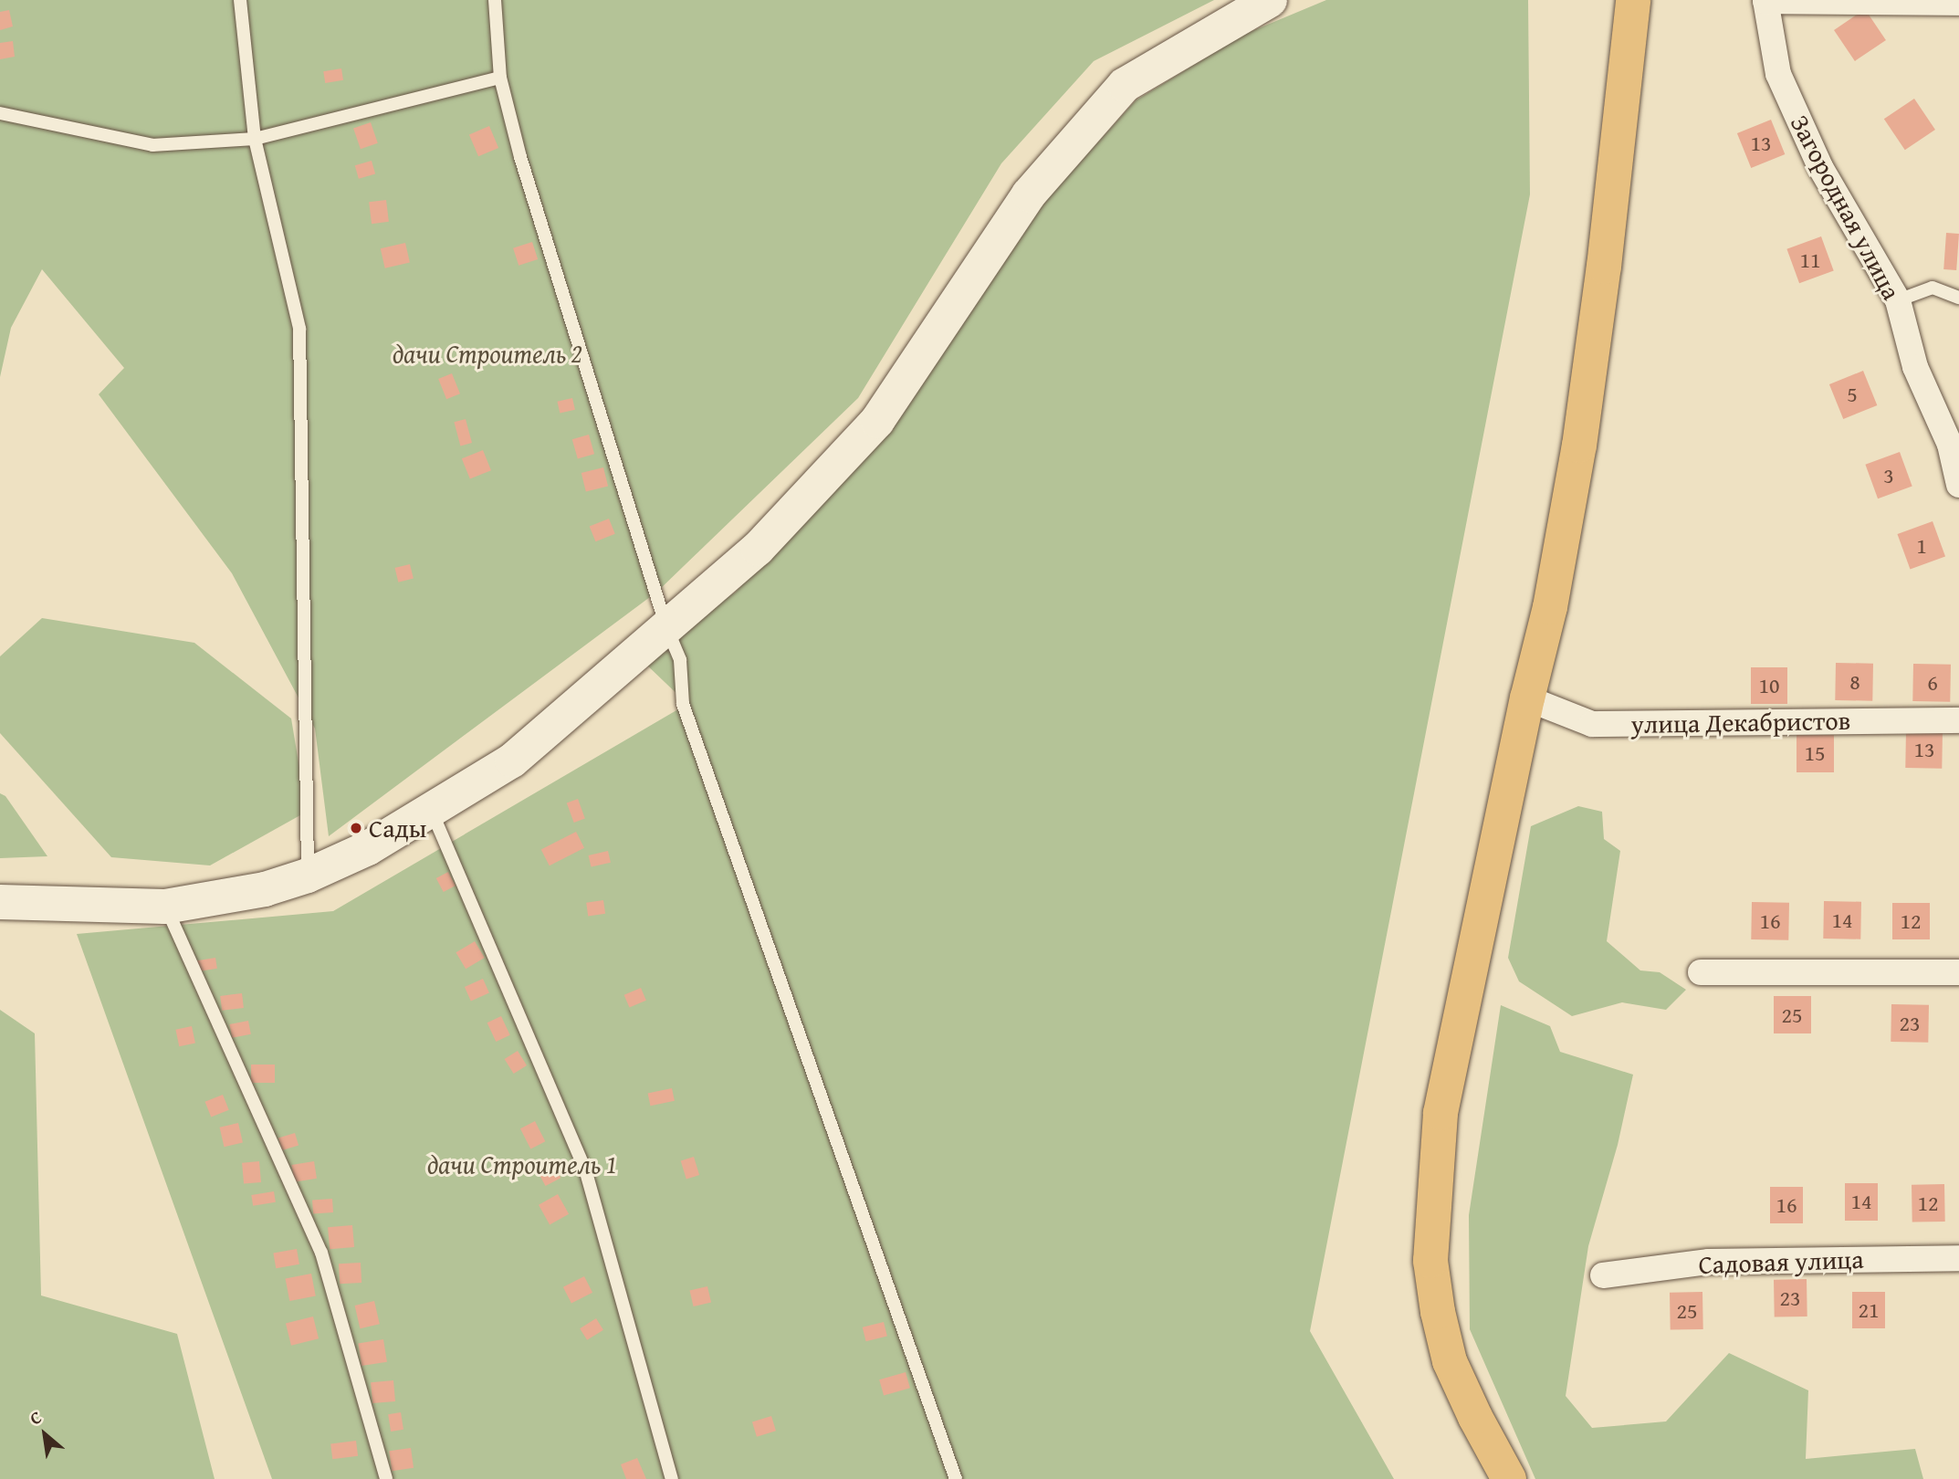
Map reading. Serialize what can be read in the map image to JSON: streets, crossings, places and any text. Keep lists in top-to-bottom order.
{
  "streets": {
    "street": ["Загородная улица", "улица Декабристов", "Садовая улица"]
  },
  "parks": ["дачи Строитель 2", "дачи Строитель 1"],
  "places": ["Сады"],
  "house_numbers": [
    "13",
    "11",
    "5",
    "3",
    "1",
    "8",
    "6",
    "10",
    "13",
    "15",
    "14",
    "16",
    "12",
    "25",
    "23",
    "14",
    "12",
    "16",
    "23",
    "21",
    "25"
  ],
  "north": "top left"
}
